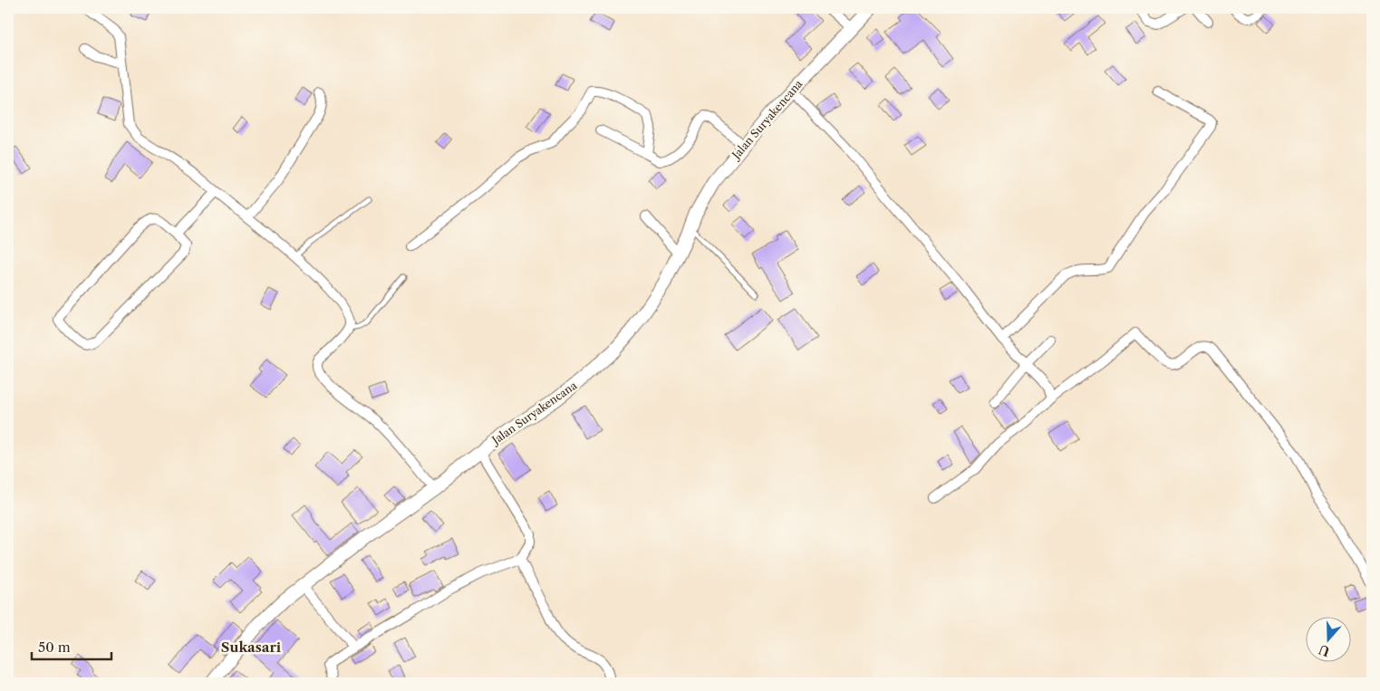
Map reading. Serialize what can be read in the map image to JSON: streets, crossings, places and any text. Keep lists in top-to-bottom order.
{
  "streets": {
    "street": ["Jalan Suryakencana"]
  },
  "districts": ["Sukasari"],
  "scale_bar": "50 m",
  "north": "bottom"
}
